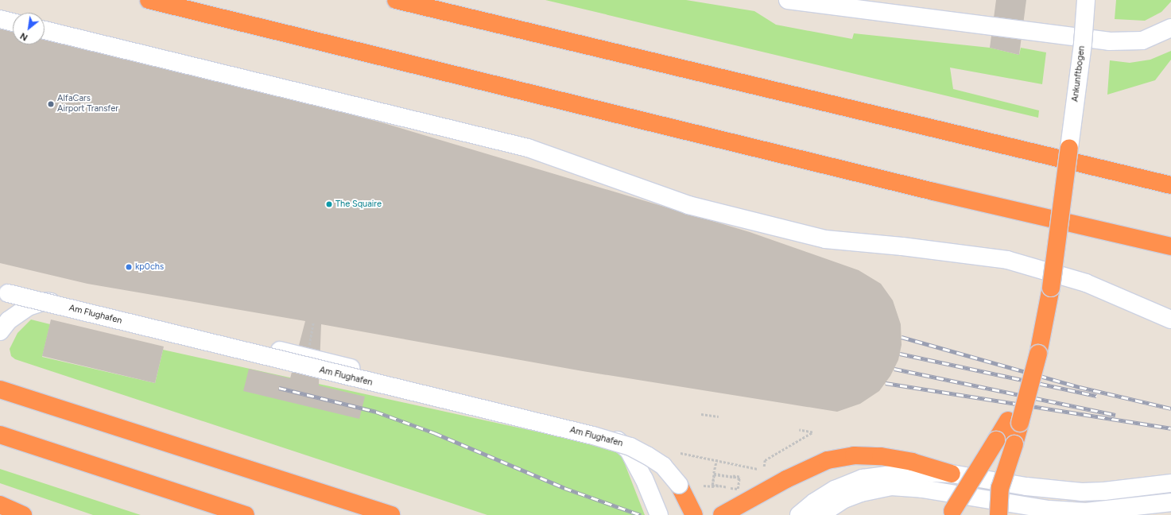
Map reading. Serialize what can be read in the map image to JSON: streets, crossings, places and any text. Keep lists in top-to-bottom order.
{
  "streets": {
    "street": ["Ankunftbogen", "Am Flughafen"]
  },
  "places": ["AlfaCars Airport Transfer", "The Squaire", "kp0chs"],
  "north": "bottom left"
}
